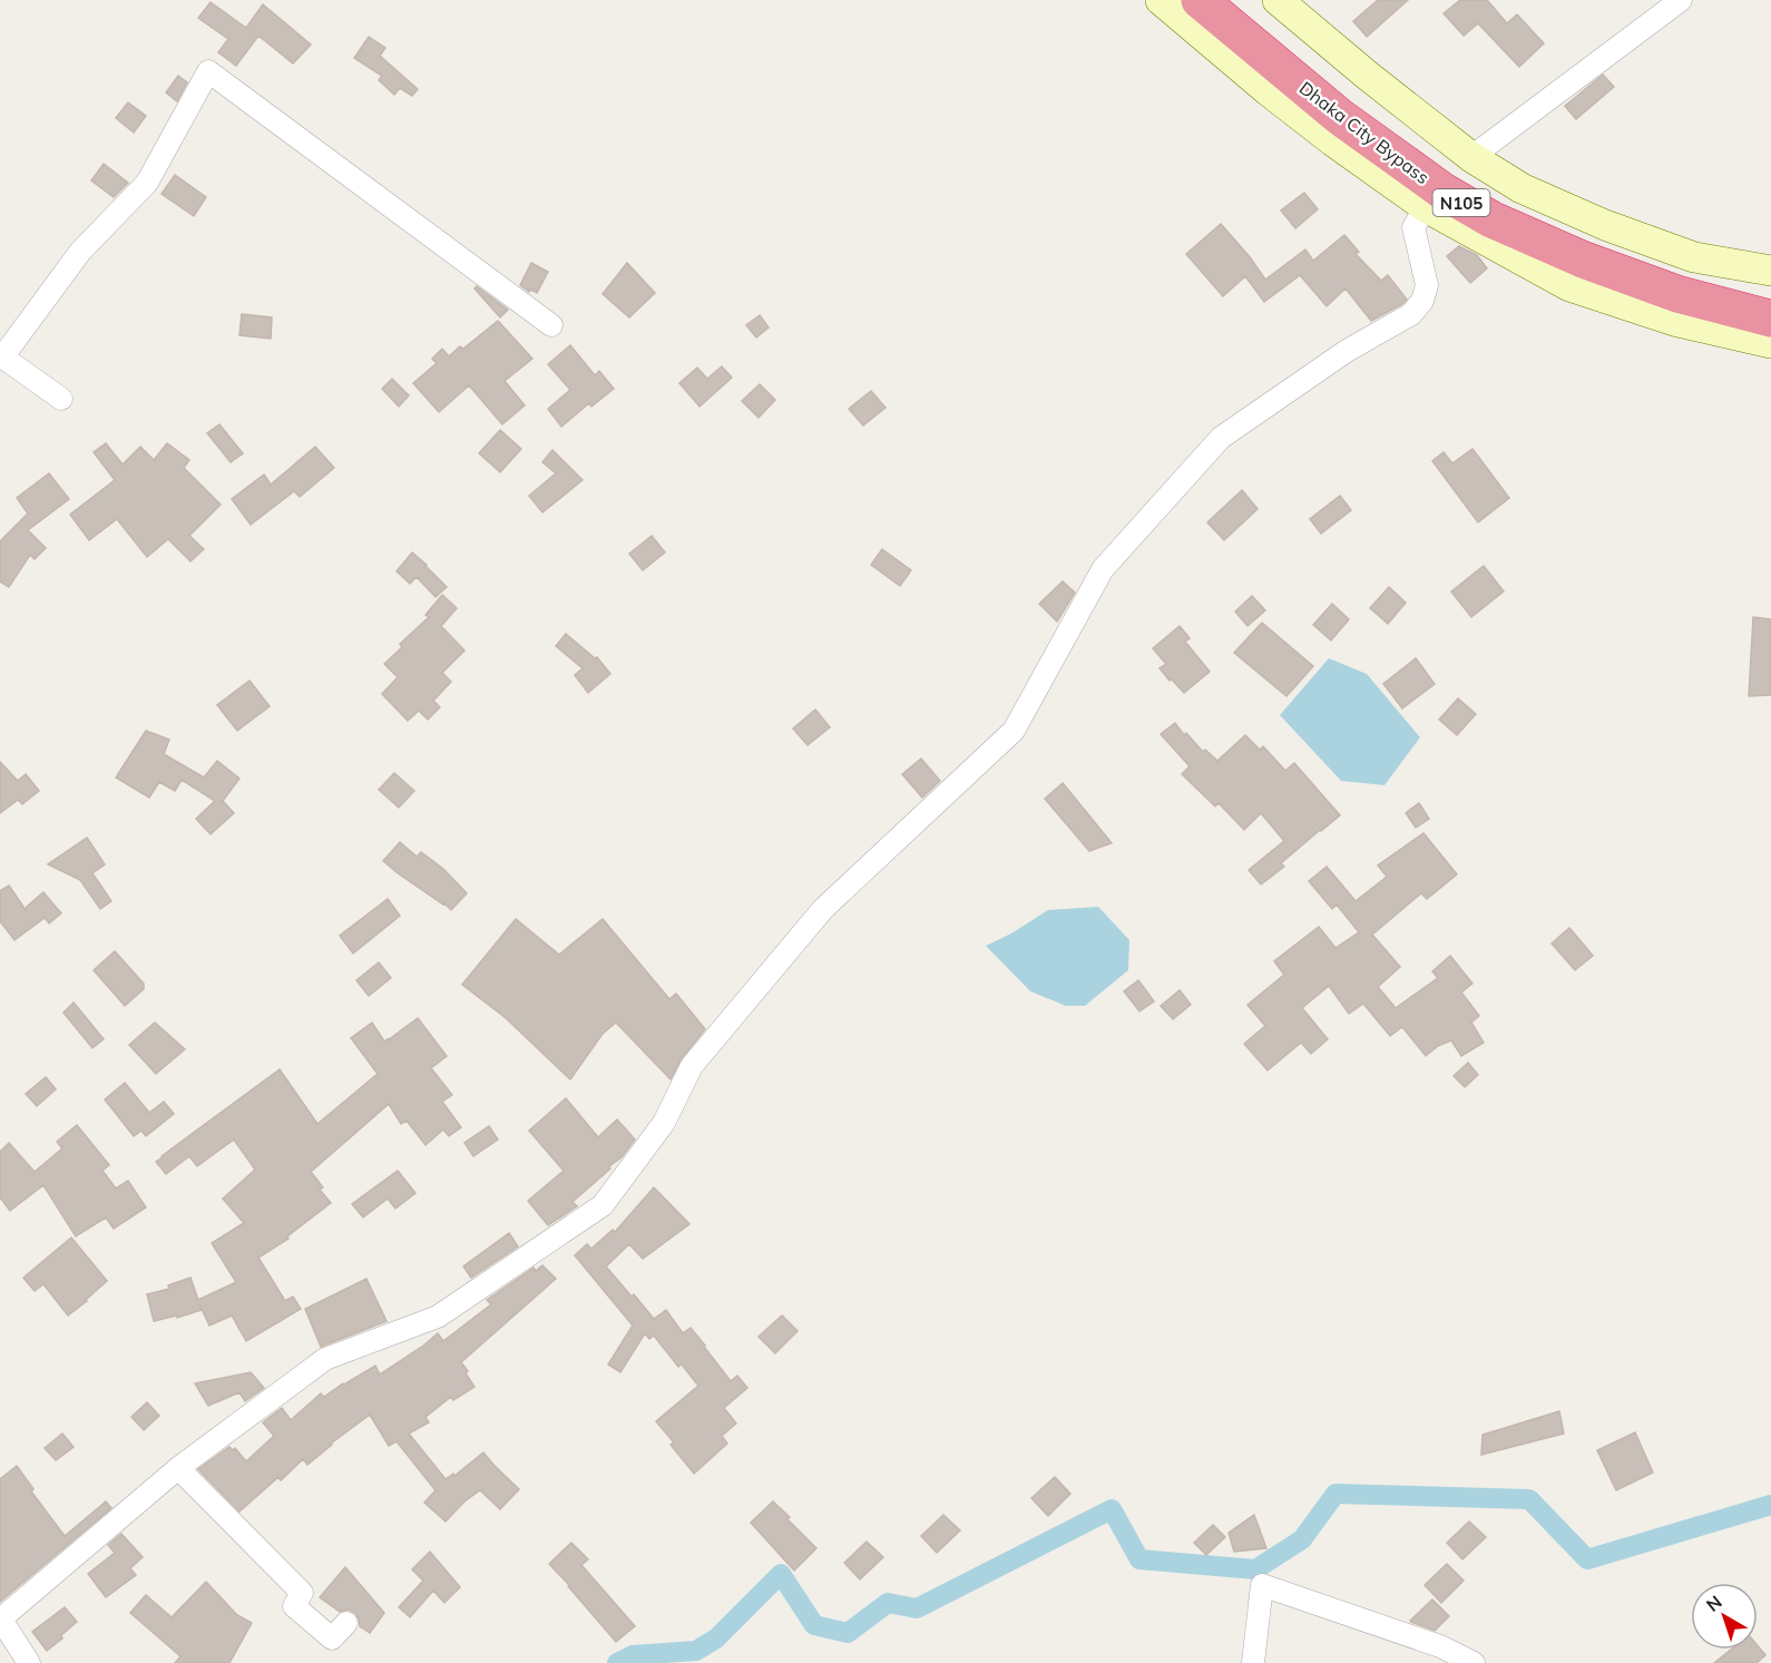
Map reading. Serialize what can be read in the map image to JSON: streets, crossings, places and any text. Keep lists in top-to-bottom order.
{
  "streets": {
    "highway": ["Dhaka City Bypass", "N105"]
  },
  "north": "top left"
}
